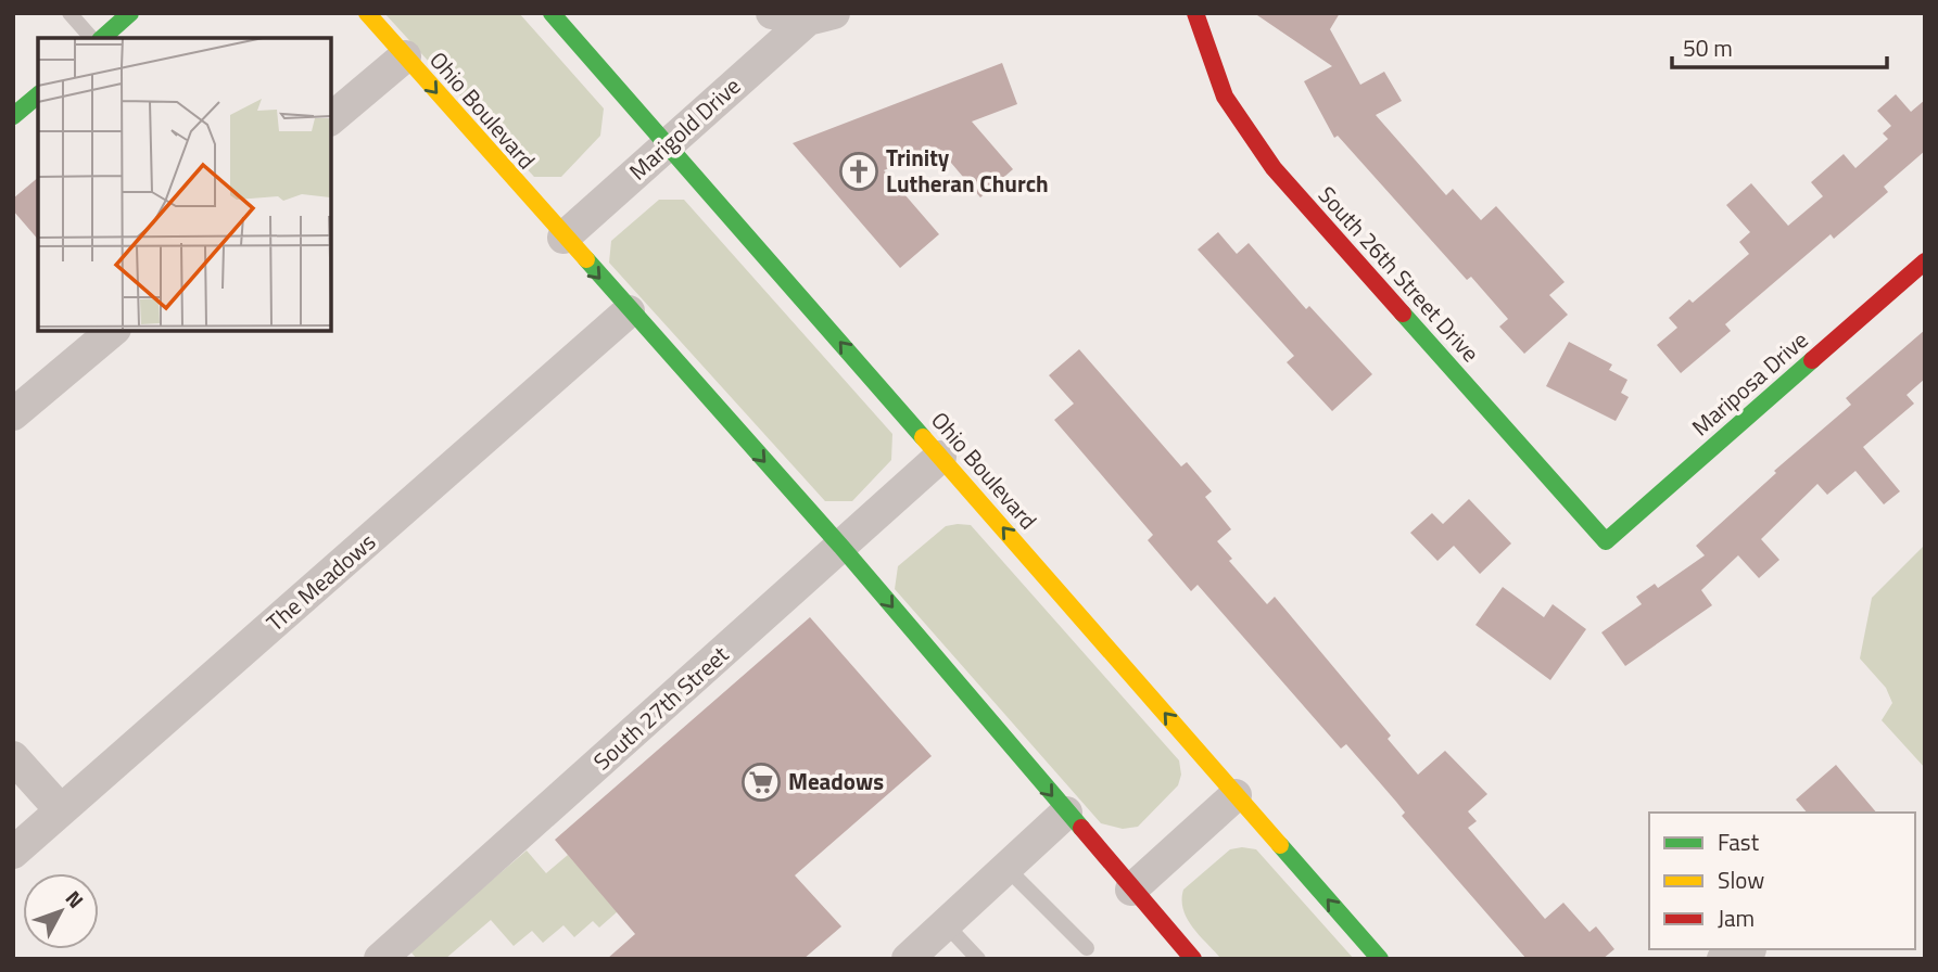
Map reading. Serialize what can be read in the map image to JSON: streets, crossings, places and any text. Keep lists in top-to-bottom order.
{
  "streets": {
    "street": [
      "Ohio Boulevard",
      "Marigold Drive",
      "South 26th Street Drive",
      "Mariposa Drive",
      "The Meadows",
      "South 27th Street"
    ]
  },
  "crossings": [
    ["Ohio Boulevard", "Marigold Drive"],
    ["Ohio Boulevard", "The Meadows"],
    ["Ohio Boulevard", "South 27th Street"],
    ["South 26th Street Drive", "Mariposa Drive"]
  ],
  "places": {
    "church": ["Trinity Lutheran Church"],
    "supermarket": ["Meadows"]
  },
  "legend": ["Fast", "Slow", "Jam"],
  "scale_bar": "50 m",
  "north": "top right"
}
